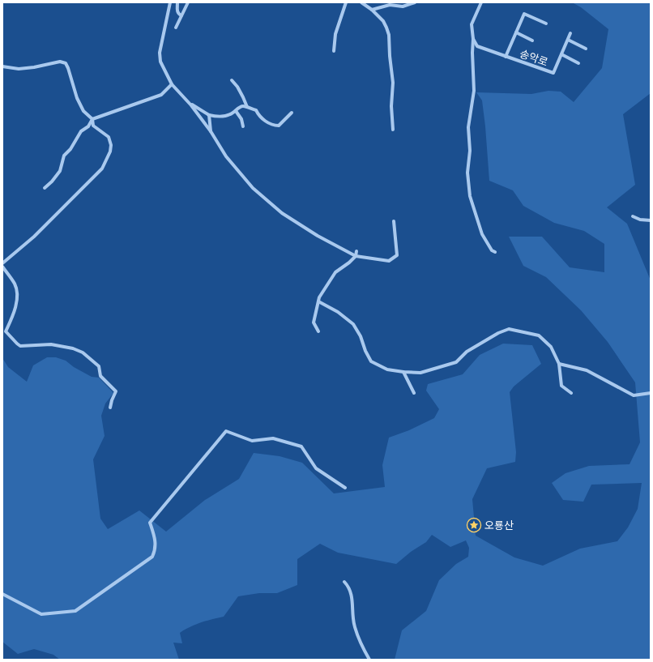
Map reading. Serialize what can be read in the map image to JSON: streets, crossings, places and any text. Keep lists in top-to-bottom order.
{
  "streets": {
    "street": ["송악로"]
  },
  "places": {
    "place": ["오룡산"]
  }
}
